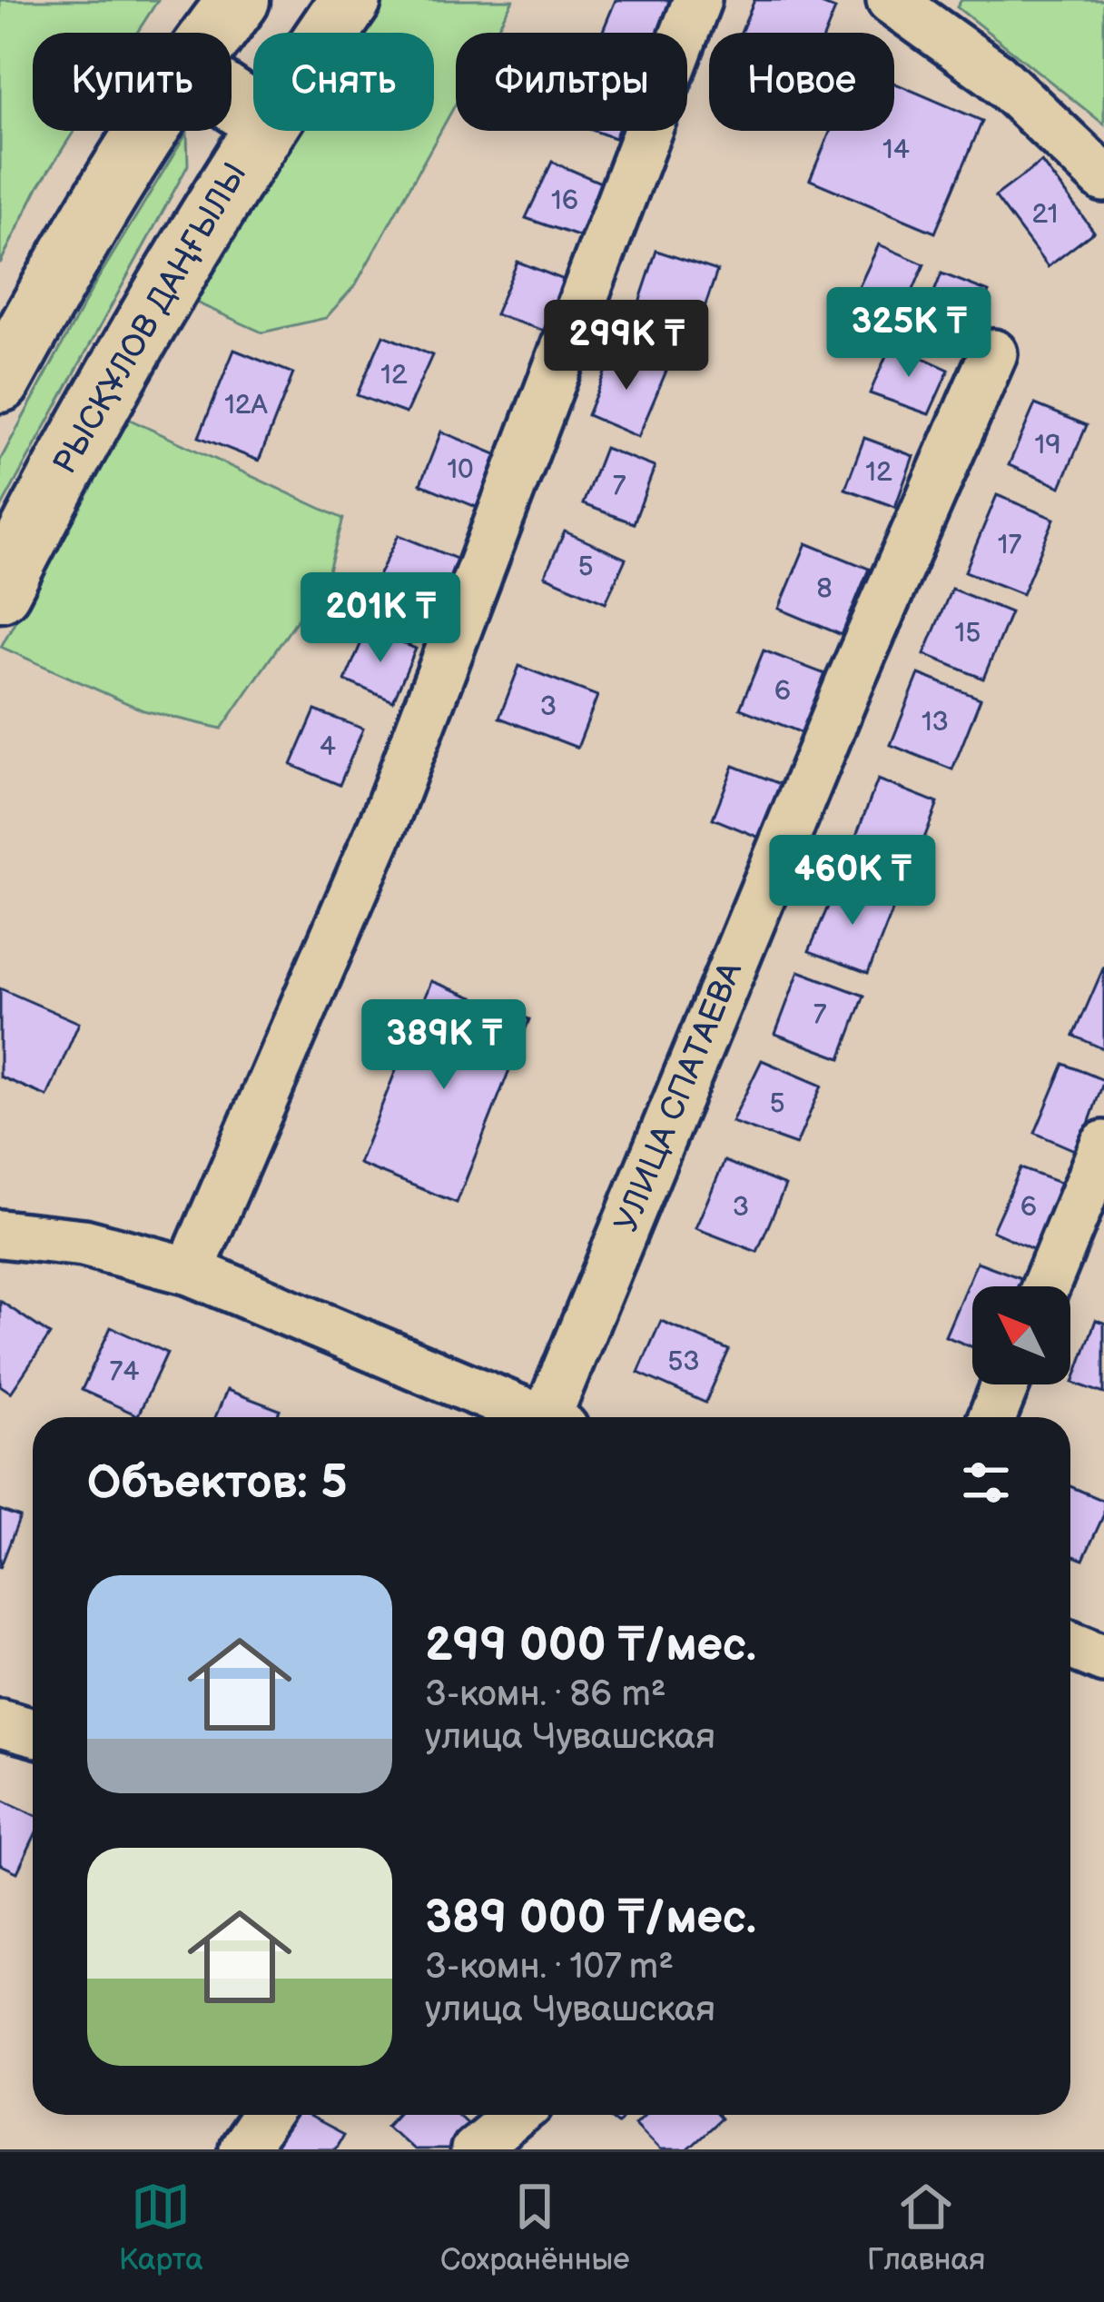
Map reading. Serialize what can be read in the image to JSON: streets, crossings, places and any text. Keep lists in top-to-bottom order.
{
  "streets": {
    "main road": ["РЫСҚҰЛОВ ДАҢҒЫЛЫ"],
    "street": ["УЛИЦА СПАТАЕВА"]
  },
  "house_numbers": [
    "14",
    "16",
    "21",
    "12",
    "12А",
    "19",
    "10",
    "12",
    "7",
    "17",
    "5",
    "8",
    "15",
    "6",
    "3",
    "13",
    "4",
    "7",
    "5",
    "3",
    "6",
    "53",
    "74"
  ],
  "north": "top left",
  "page": {
    "chip": [
      "Купить",
      "Снять",
      "Фильтры",
      "Новое"
    ],
    "price": [
      "325K ₸",
      "299K ₸",
      "201K ₸",
      "460K ₸",
      "389K ₸"
    ],
    "heading": "Объектов: 5",
    "list": [
      {
        "name": "299 000 ₸/мес.",
        "note": "3-комн. · 86 m² · улица Чувашская"
      },
      {
        "name": "389 000 ₸/мес.",
        "note": "3-комн. · 107 m² · улица Чувашская"
      }
    ],
    "tabs": ["Карта", "Сохранённые", "Главная"]
  }
}
